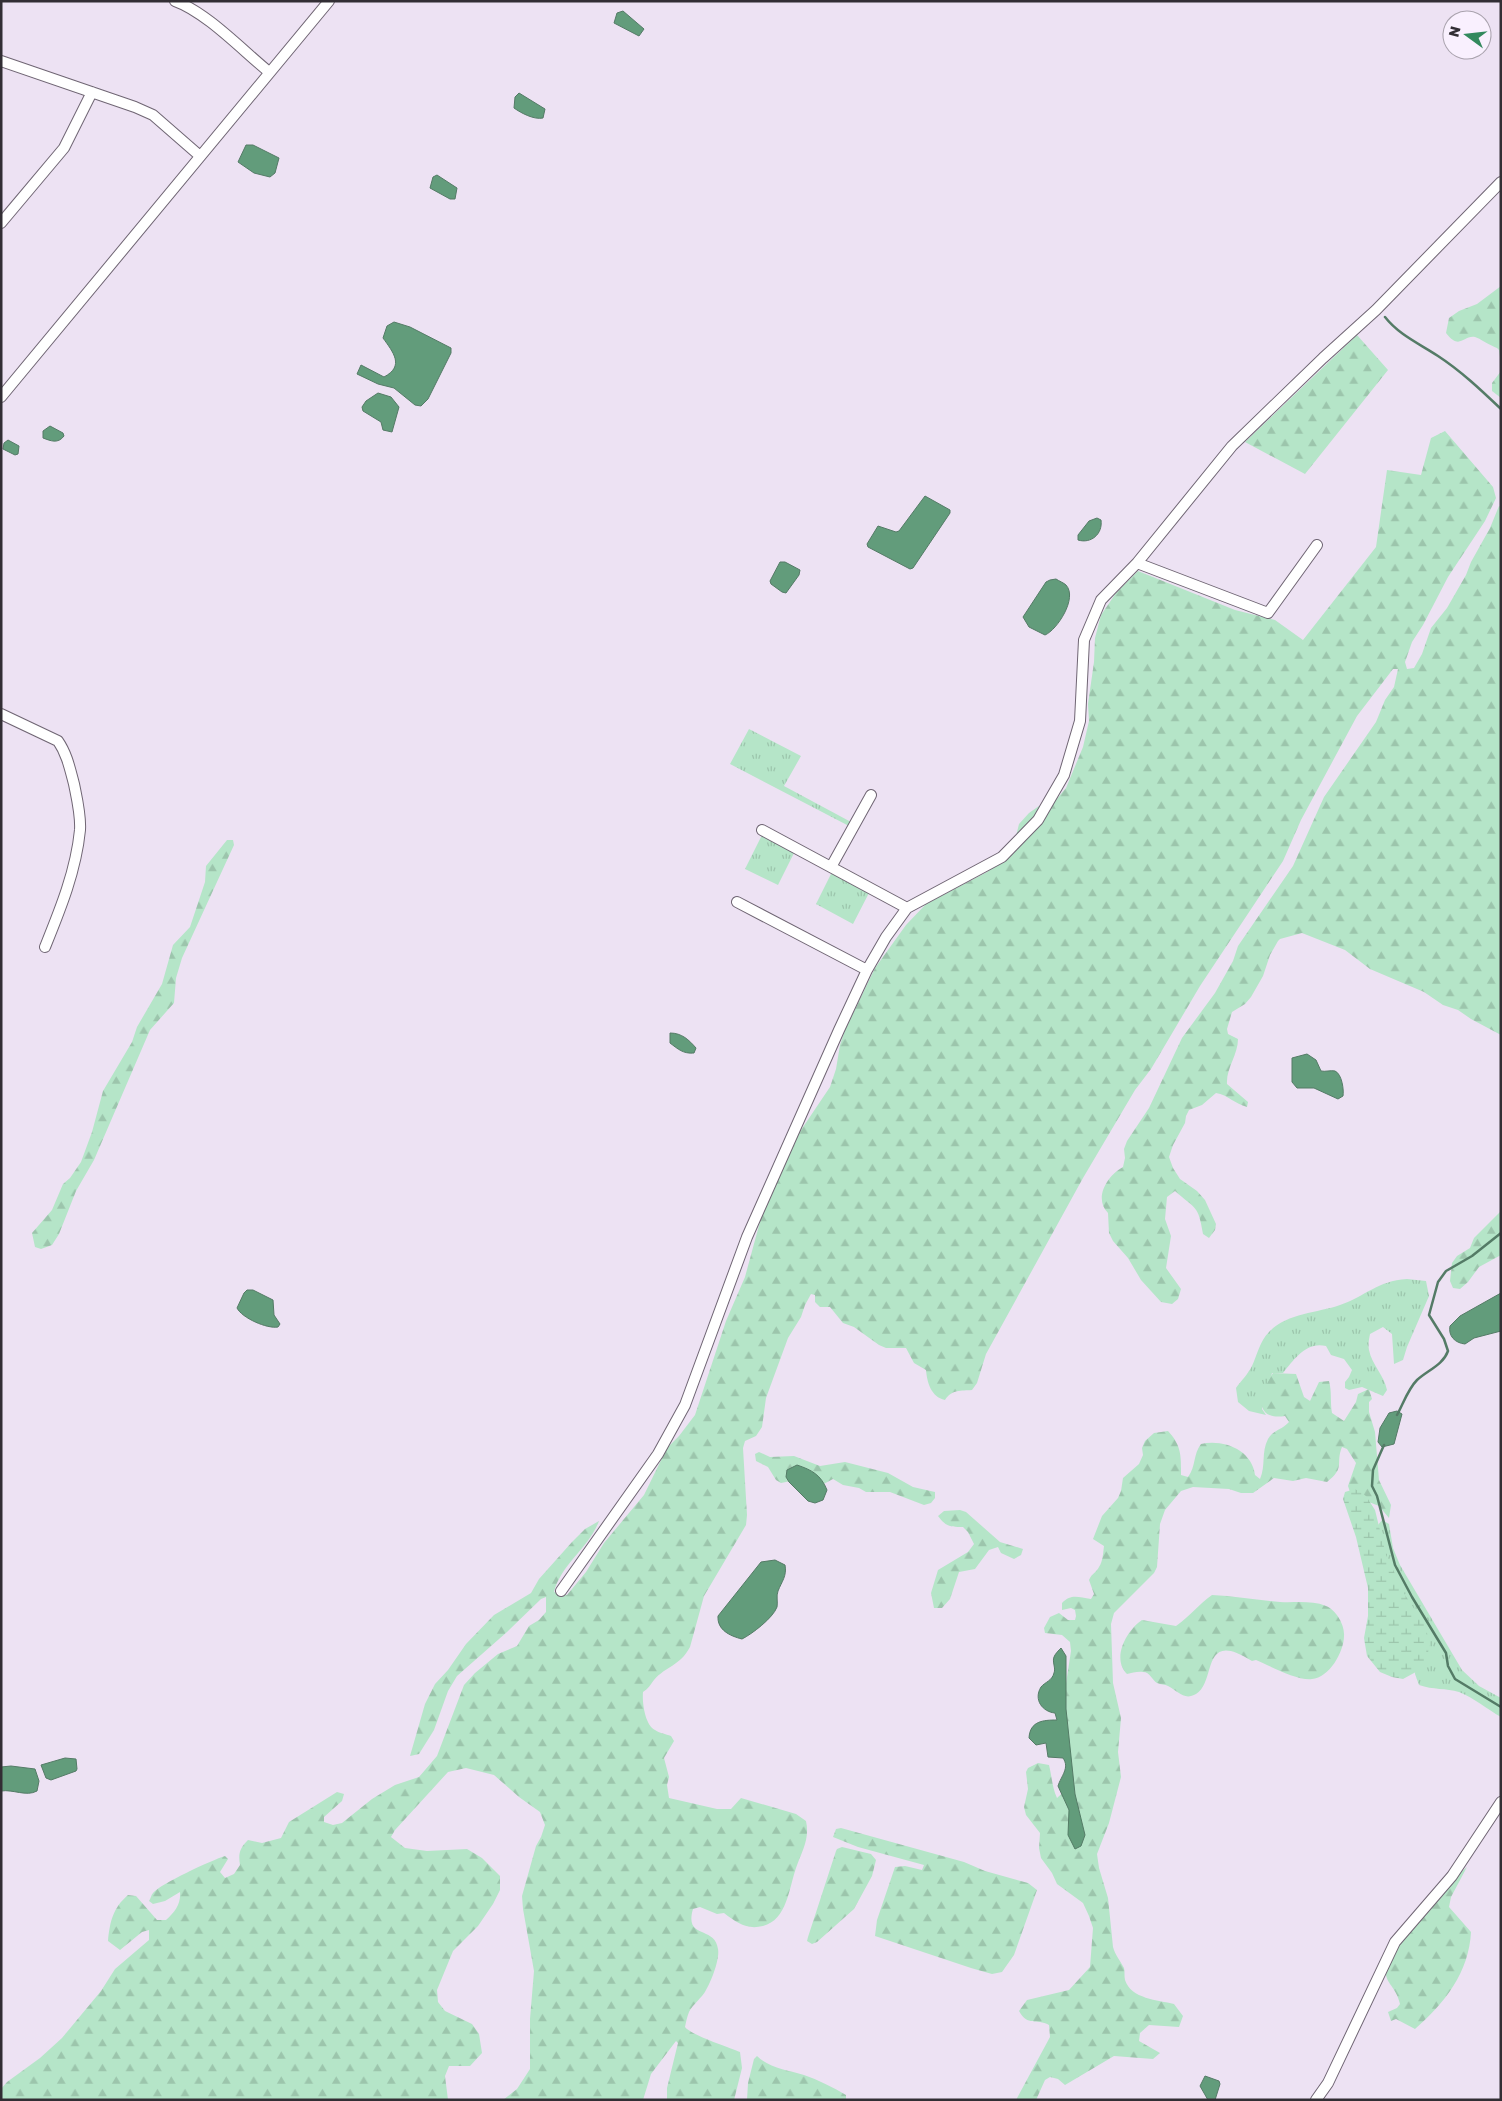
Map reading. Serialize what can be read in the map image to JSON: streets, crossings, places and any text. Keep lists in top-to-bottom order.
{
  "north": "left"
}
